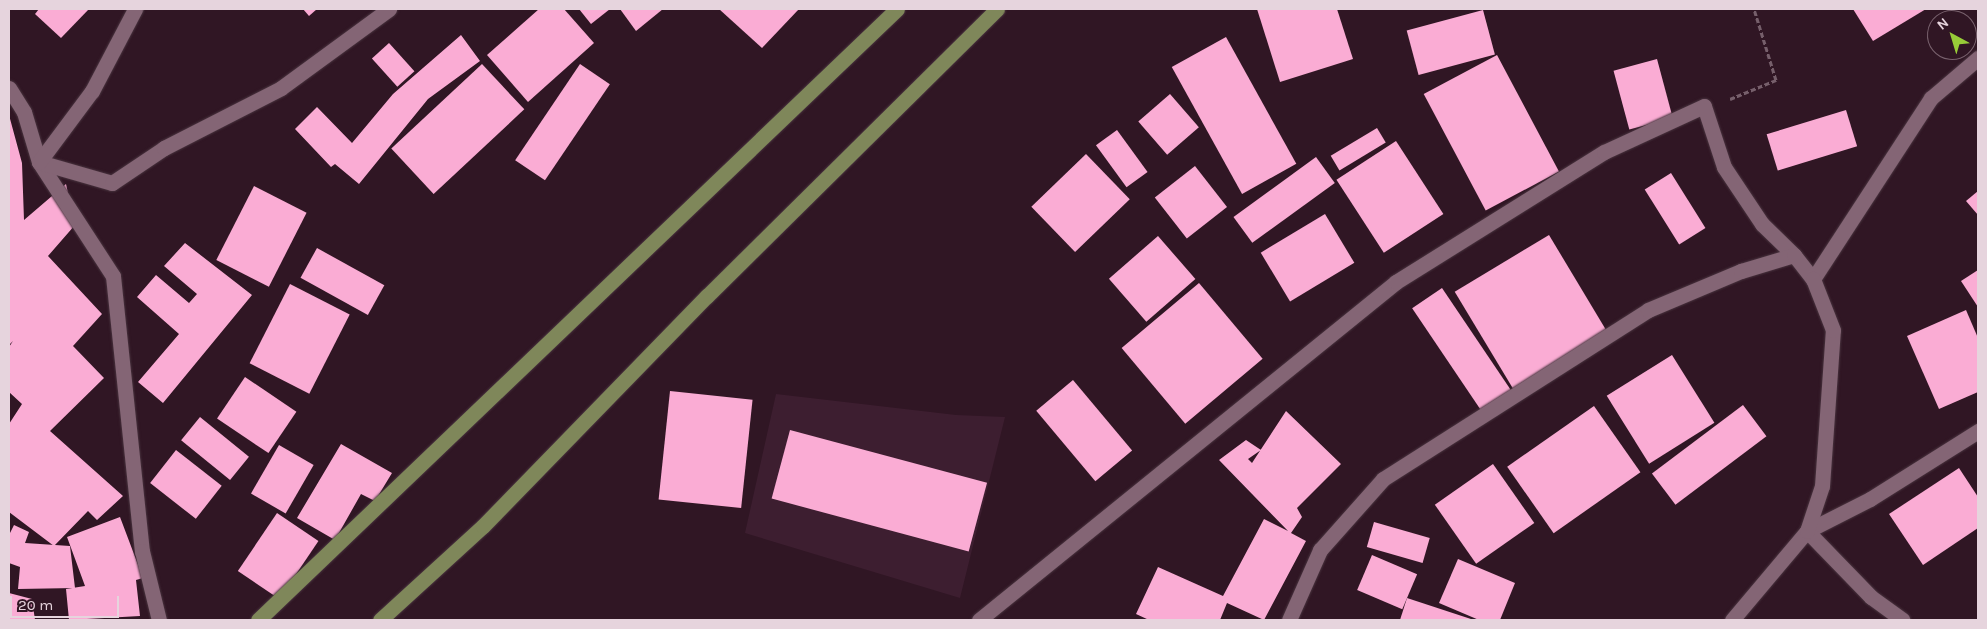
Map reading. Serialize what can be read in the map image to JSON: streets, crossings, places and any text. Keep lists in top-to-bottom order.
{
  "scale_bar": "20 m",
  "north": "top left"
}
